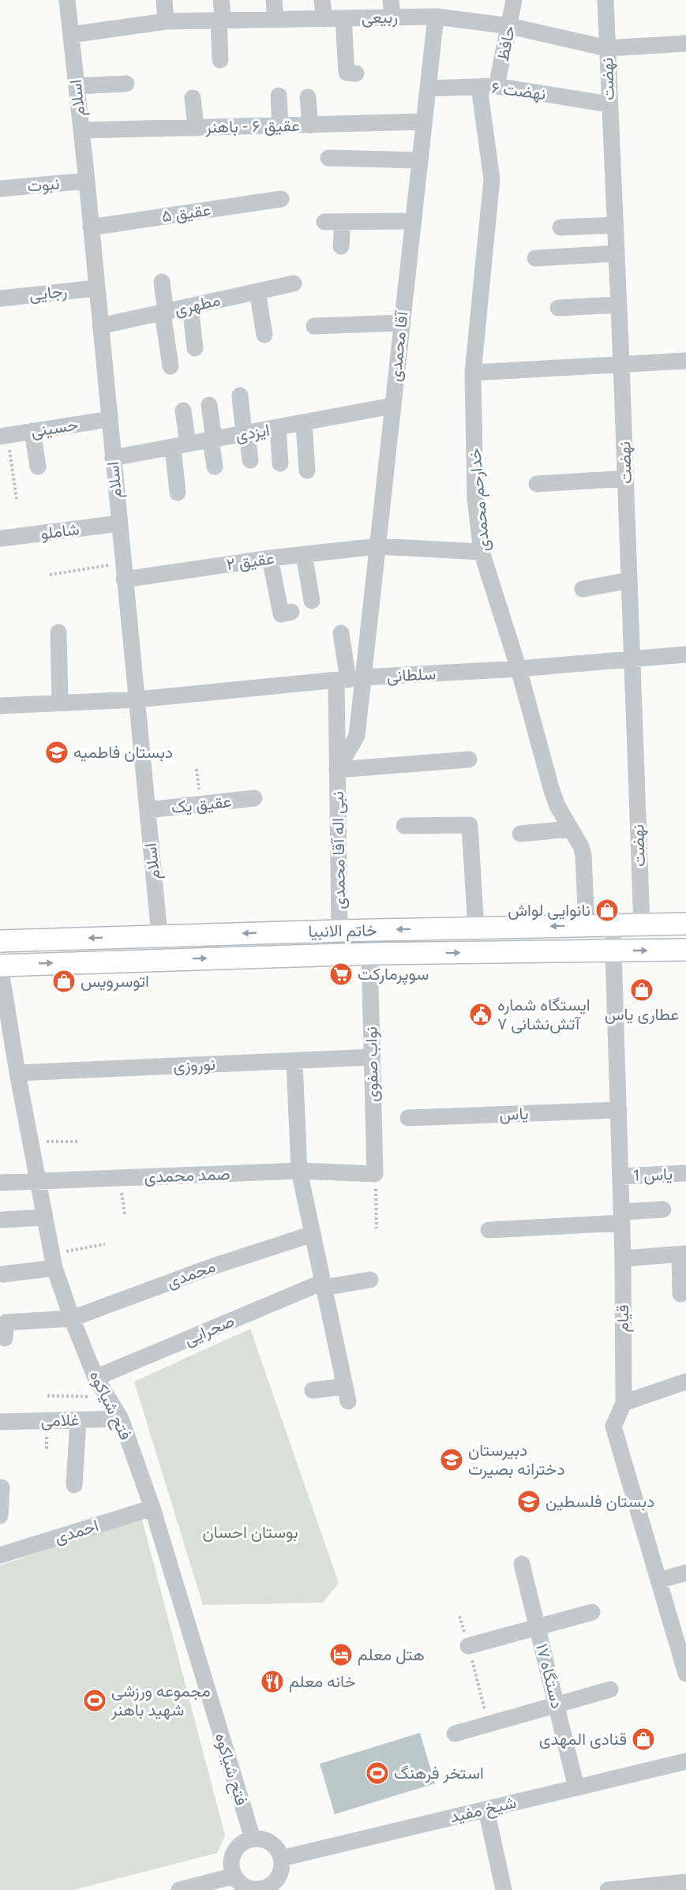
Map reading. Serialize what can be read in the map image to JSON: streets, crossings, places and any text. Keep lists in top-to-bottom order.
{
  "streets": {
    "main road": ["خاتم الانبیا"],
    "street": [
      "ربیعی",
      "حافظ",
      "نهضت",
      "نهضت ۶",
      "اسلام",
      "عقیق ۶ - باهنر",
      "نبوت",
      "عقیق ۵",
      "رجایی",
      "مطهری",
      "آقا محمدی",
      "حسینی",
      "ایزدی",
      "خدارحم محمدی",
      "شاملو",
      "عقیق ۲",
      "سلطانی",
      "عقیق یک",
      "نبی اله آقا محمدی",
      "نواب صفوی",
      "نوروزی",
      "یاس",
      "یاس 1",
      "صمد محمدی",
      "محمدی",
      "قیام",
      "صحرایی",
      "فتح شیاکوه",
      "غلامی",
      "احمدی",
      "۱۷ دستگاه",
      "شیخ مفید"
    ]
  },
  "crossings": [
    ["ربیعی", "حافظ"],
    ["ربیعی", "نهضت"],
    ["ربیعی", "اسلام"],
    ["ربیعی", "آقا محمدی"],
    ["حافظ", "نهضت ۶"],
    ["نهضت", "نهضت ۶"],
    ["نهضت", "سلطانی"],
    ["نهضت", "خاتم الانبیا"],
    ["نهضت ۶", "آقا محمدی"],
    ["نهضت ۶", "خدارحم محمدی"],
    ["اسلام", "عقیق ۶ - باهنر"],
    ["اسلام", "نبوت"],
    ["اسلام", "عقیق ۵"],
    ["اسلام", "رجایی"],
    ["اسلام", "مطهری"],
    ["اسلام", "حسینی"],
    ["اسلام", "ایزدی"],
    ["اسلام", "شاملو"],
    ["اسلام", "عقیق ۲"],
    ["اسلام", "سلطانی"],
    ["اسلام", "عقیق یک"],
    ["اسلام", "خاتم الانبیا"],
    ["عقیق ۶ - باهنر", "آقا محمدی"],
    ["آقا محمدی", "ایزدی"],
    ["آقا محمدی", "عقیق ۲"],
    ["آقا محمدی", "سلطانی"],
    ["آقا محمدی", "نبی اله آقا محمدی"],
    ["خدارحم محمدی", "عقیق ۲"],
    ["خدارحم محمدی", "سلطانی"],
    ["خدارحم محمدی", "خاتم الانبیا"],
    ["سلطانی", "نبی اله آقا محمدی"],
    ["نبی اله آقا محمدی", "خاتم الانبیا"],
    ["خاتم الانبیا", "نواب صفوی"],
    ["خاتم الانبیا", "قیام"],
    ["خاتم الانبیا", "فتح شیاکوه"],
    ["نواب صفوی", "نوروزی"],
    ["نواب صفوی", "صمد محمدی"],
    ["نوروزی", "فتح شیاکوه"],
    ["یاس", "قیام"],
    ["یاس 1", "قیام"],
    ["صمد محمدی", "فتح شیاکوه"],
    ["محمدی", "فتح شیاکوه"],
    ["صحرایی", "فتح شیاکوه"],
    ["فتح شیاکوه", "غلامی"],
    ["فتح شیاکوه", "احمدی"],
    ["فتح شیاکوه", "شیخ مفید"],
    ["۱۷ دستگاه", "شیخ مفید"]
  ],
  "parks": ["بوستان احسان"],
  "places": {
    "school or university": ["دبستان فاطمیه", "دبیرستان دخترانه بصیرت", "دبستان فلسطین"],
    "shop": [
      "نانوایی لواش",
      "اتوسرویس",
      "عطاری یاس",
      "قنادی المهدی"
    ],
    "supermarket": ["سوپرمارکت"],
    "public building": ["ایستگاه شماره ۷ آتش‌نشانی"],
    "hotel": ["هتل معلم"],
    "restaurant": ["خانه معلم"],
    "sports": ["مجموعه ورزشی شهید باهنر", "استخر فرهنگ"]
  }
}
